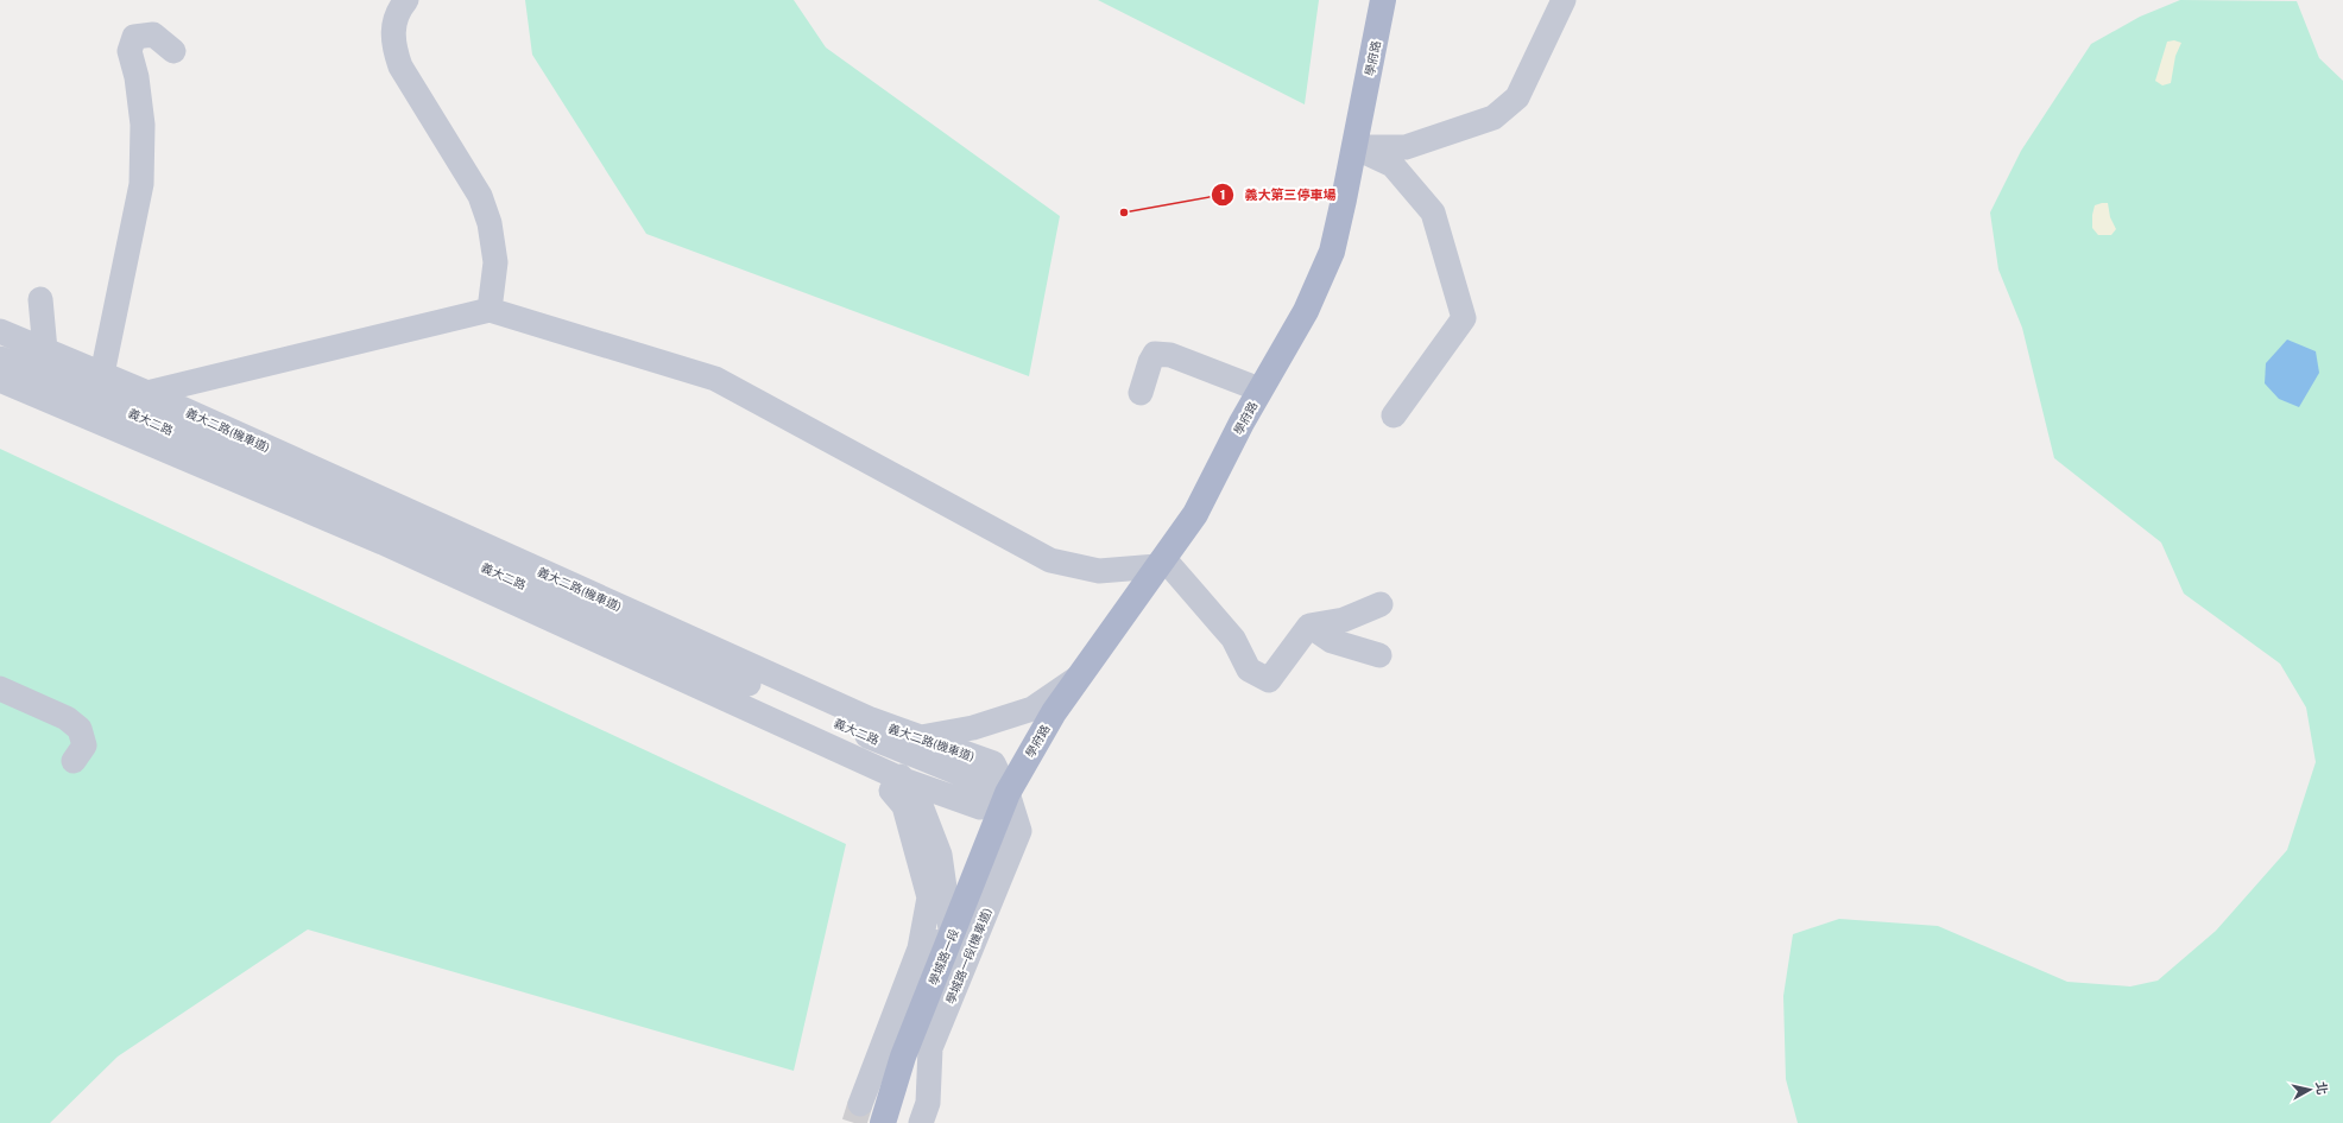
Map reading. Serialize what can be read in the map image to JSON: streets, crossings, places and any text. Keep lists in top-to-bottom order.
{
  "streets": {
    "main road": ["學府路", "學城路一段"],
    "street": ["義大二路", "義大二路(機車道)", "學城路一段(機車道)"]
  },
  "crossings": [
    ["學府路", "義大二路"],
    ["學府路", "義大二路(機車道)"],
    ["學府路", "學城路一段(機車道)"],
    ["學府路", "學城路一段"],
    ["義大二路", "義大二路(機車道)"],
    ["義大二路", "學城路一段(機車道)"],
    ["義大二路", "學城路一段"],
    ["義大二路(機車道)", "學城路一段(機車道)"],
    ["義大二路(機車道)", "學城路一段"],
    ["學城路一段(機車道)", "學城路一段"]
  ],
  "places": ["義大第三停車場"],
  "north": "right"
}
